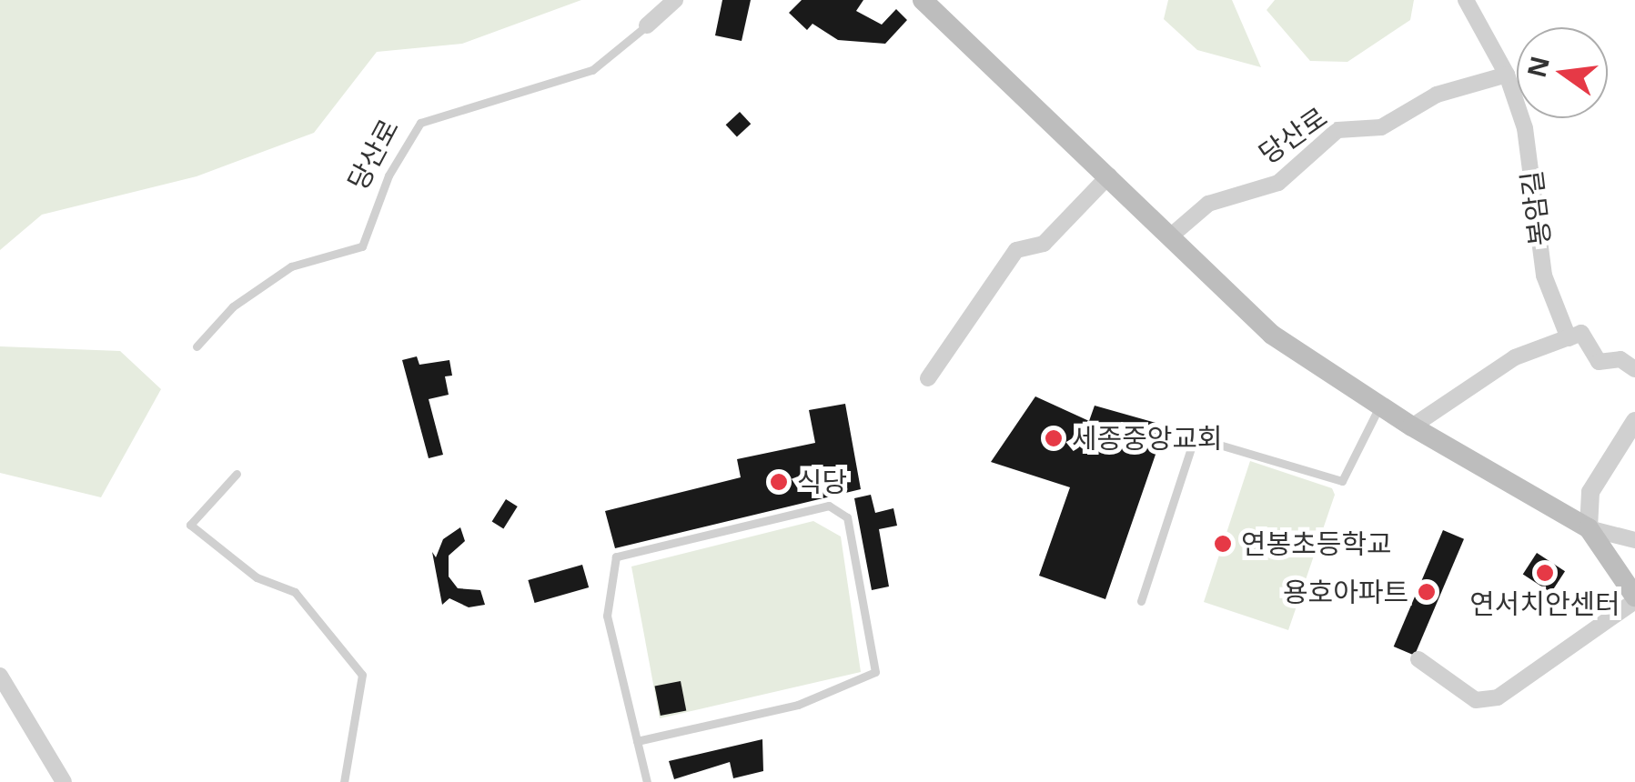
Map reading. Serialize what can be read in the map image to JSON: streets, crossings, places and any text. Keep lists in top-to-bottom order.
{
  "streets": {
    "street": ["당산로", "봉암길"]
  },
  "crossings": [
    ["당산로", "봉암길"]
  ],
  "places": [
    "세종중앙교회",
    "식당",
    "연봉초등학교",
    "연서치안센터",
    "용호아파트"
  ],
  "north": "left"
}
